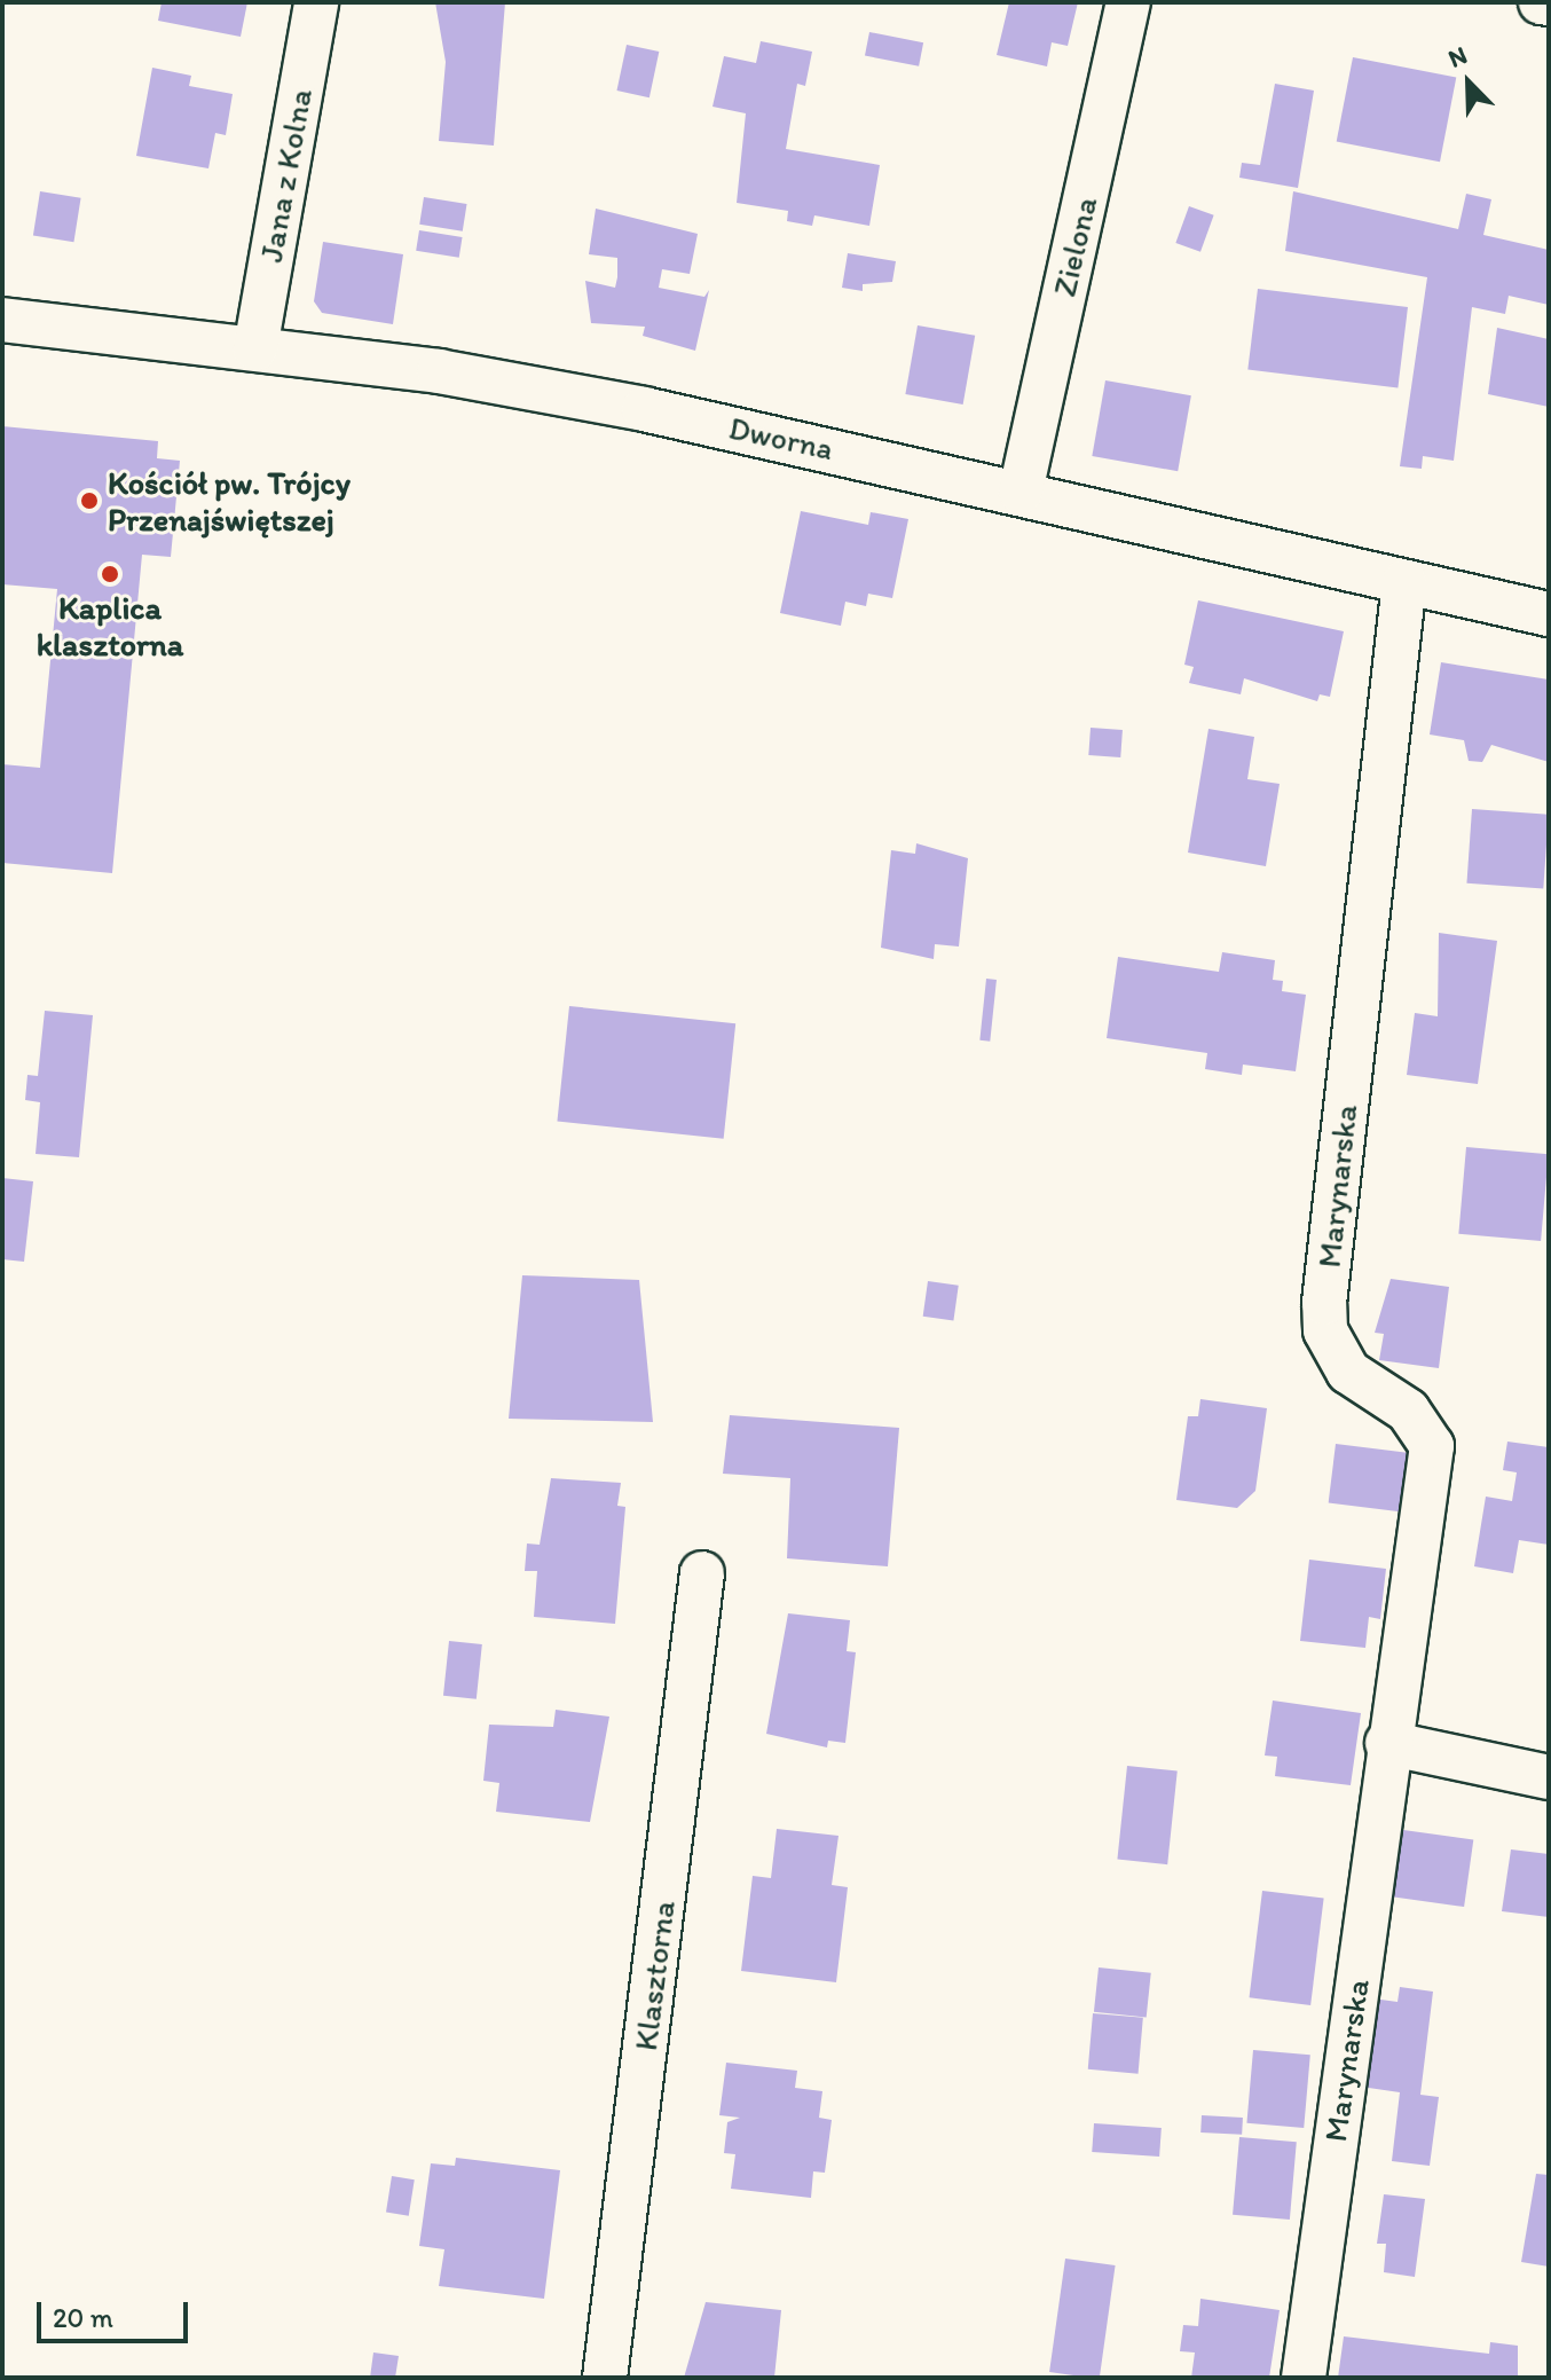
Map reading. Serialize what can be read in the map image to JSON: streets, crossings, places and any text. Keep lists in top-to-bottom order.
{
  "streets": {
    "street": [
      "Jana z Kolna",
      "Zielona",
      "Dworna",
      "Marynarska",
      "Klasztorna"
    ]
  },
  "crossings": [
    ["Jana z Kolna", "Dworna"],
    ["Zielona", "Dworna"],
    ["Dworna", "Marynarska"]
  ],
  "places": ["Kościół pw. Trójcy Przenajświętszej", "Kaplica klasztorna"],
  "scale_bar": "20 m",
  "north": "top left"
}
